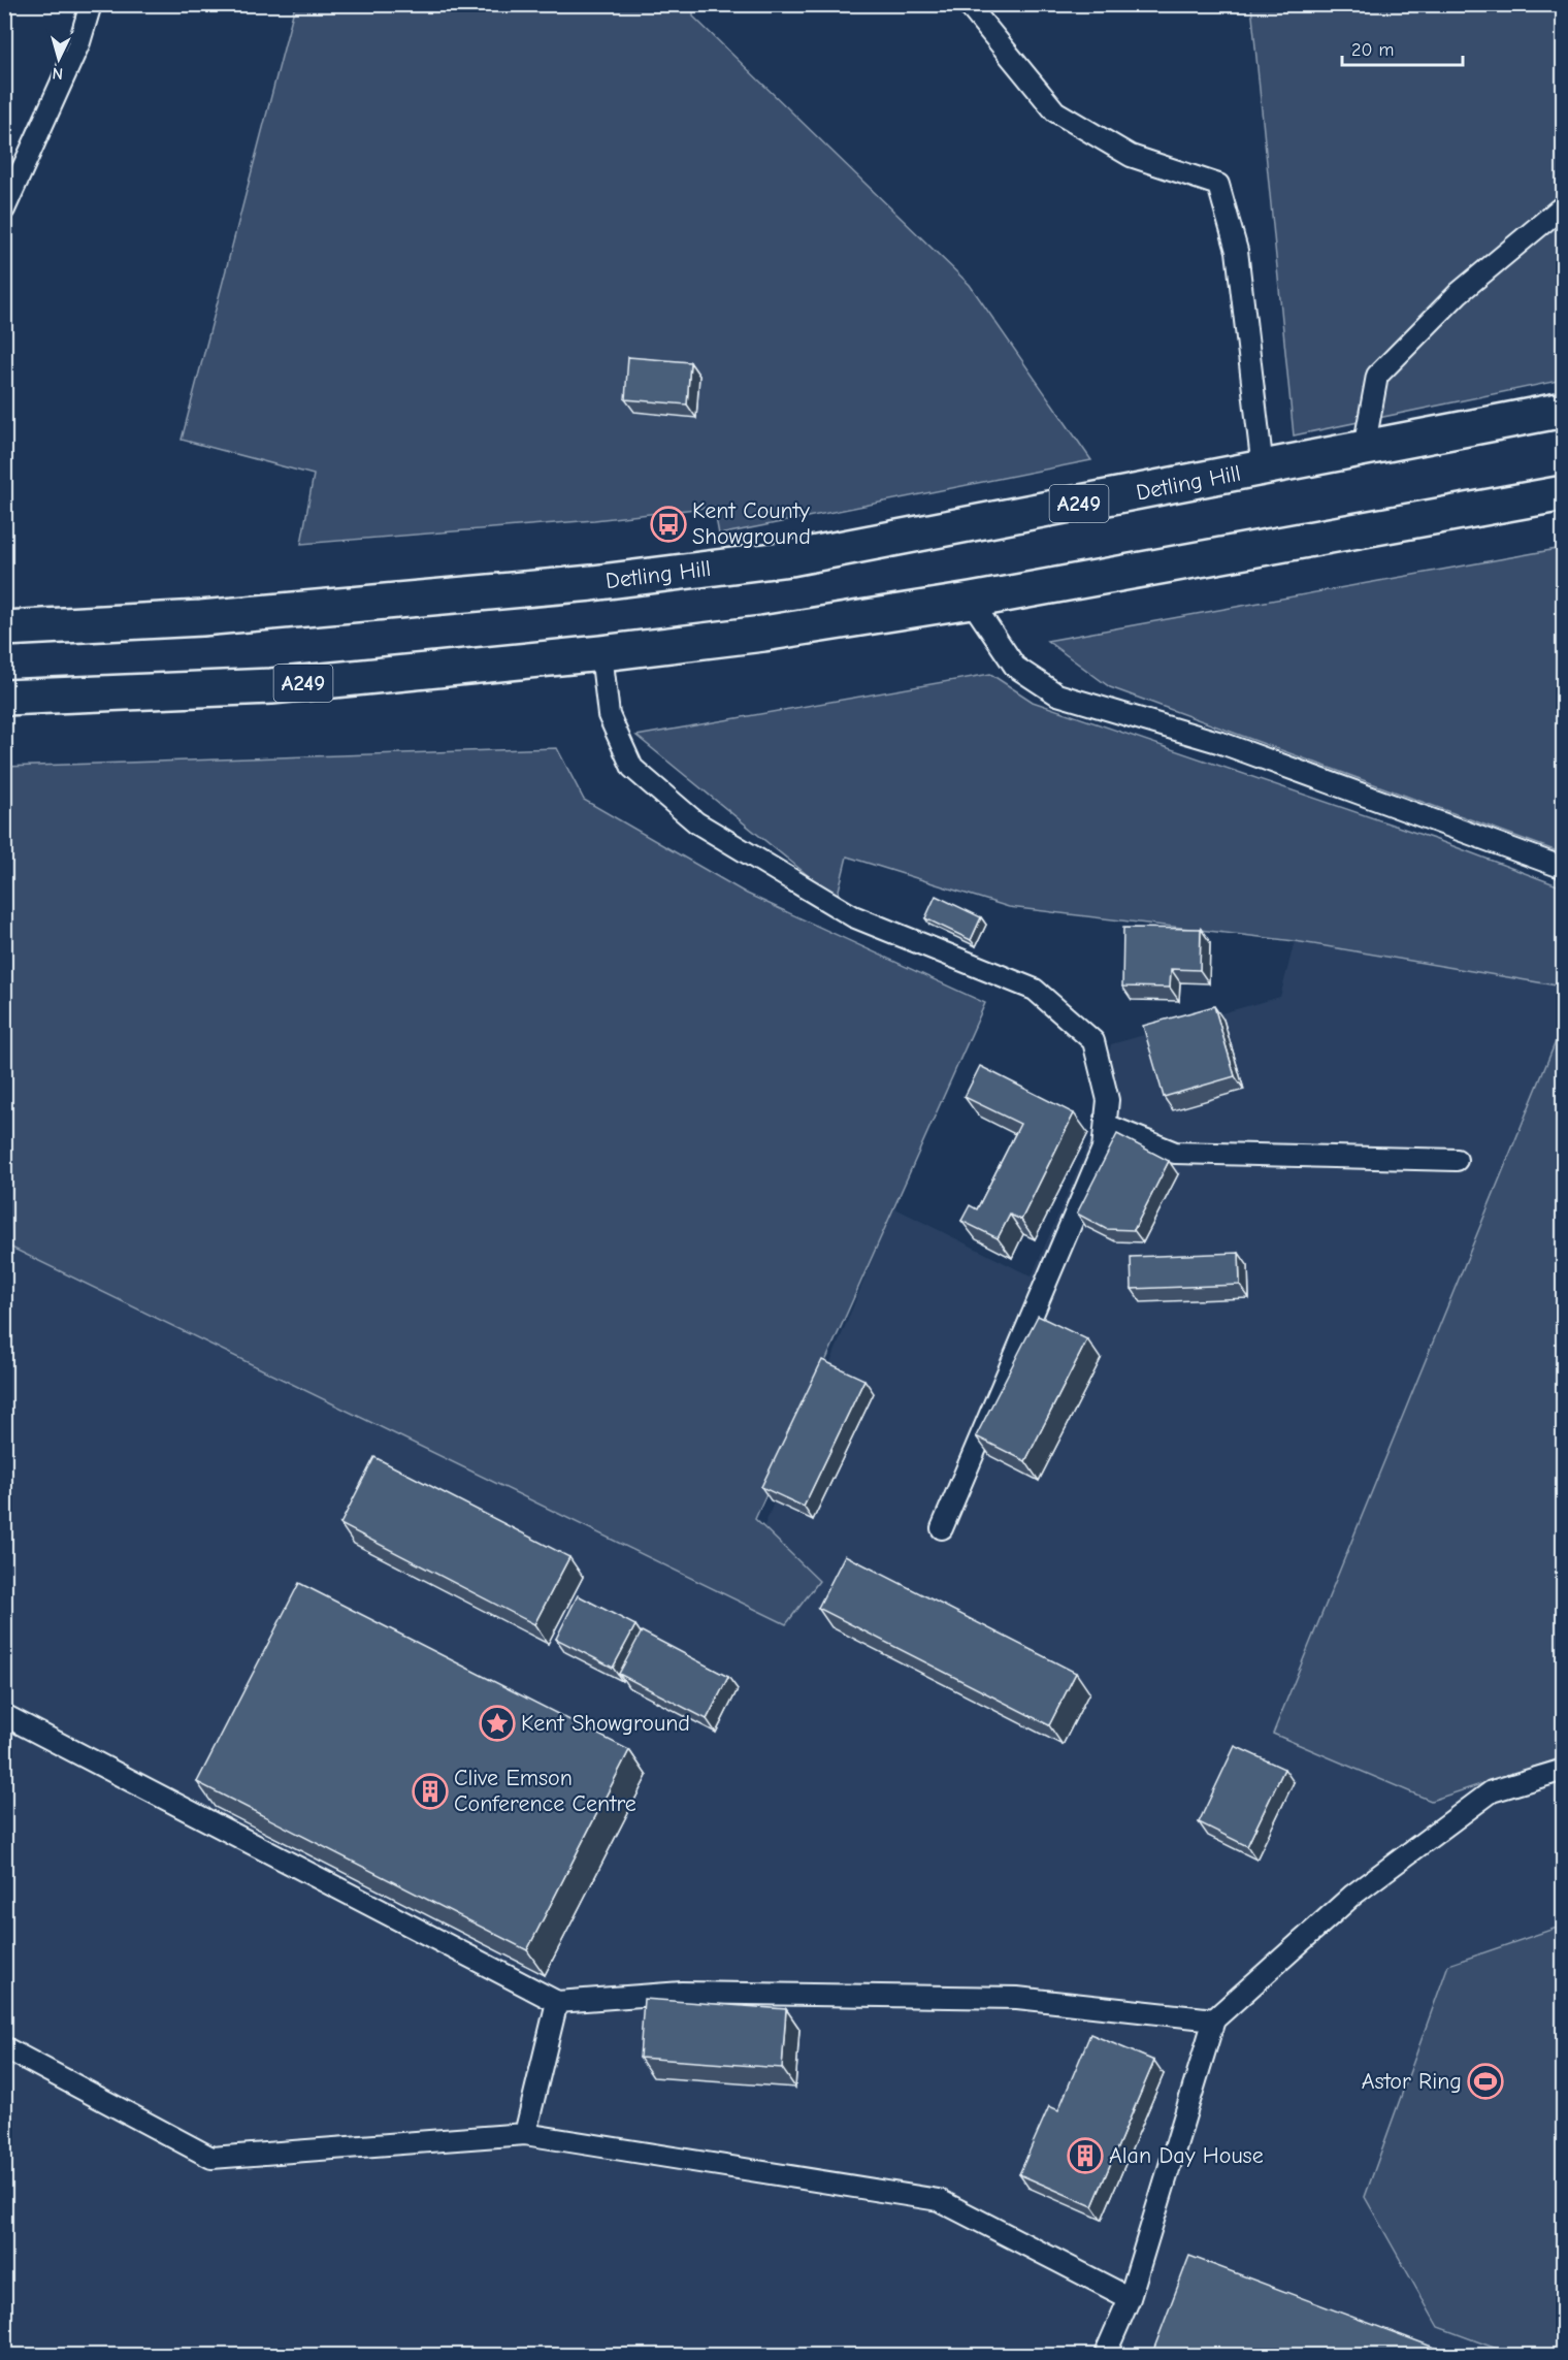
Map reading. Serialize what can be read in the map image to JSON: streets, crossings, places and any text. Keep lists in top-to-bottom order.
{
  "streets": {
    "highway": ["Detling Hill", "A249"]
  },
  "places": {
    "bus stop": ["Kent County Showground"],
    "place": ["Kent Showground"],
    "building": ["Clive Emson Conference Centre", "Alan Day House"],
    "sports": ["Astor Ring"]
  },
  "scale_bar": "20 m",
  "north": "bottom"
}
